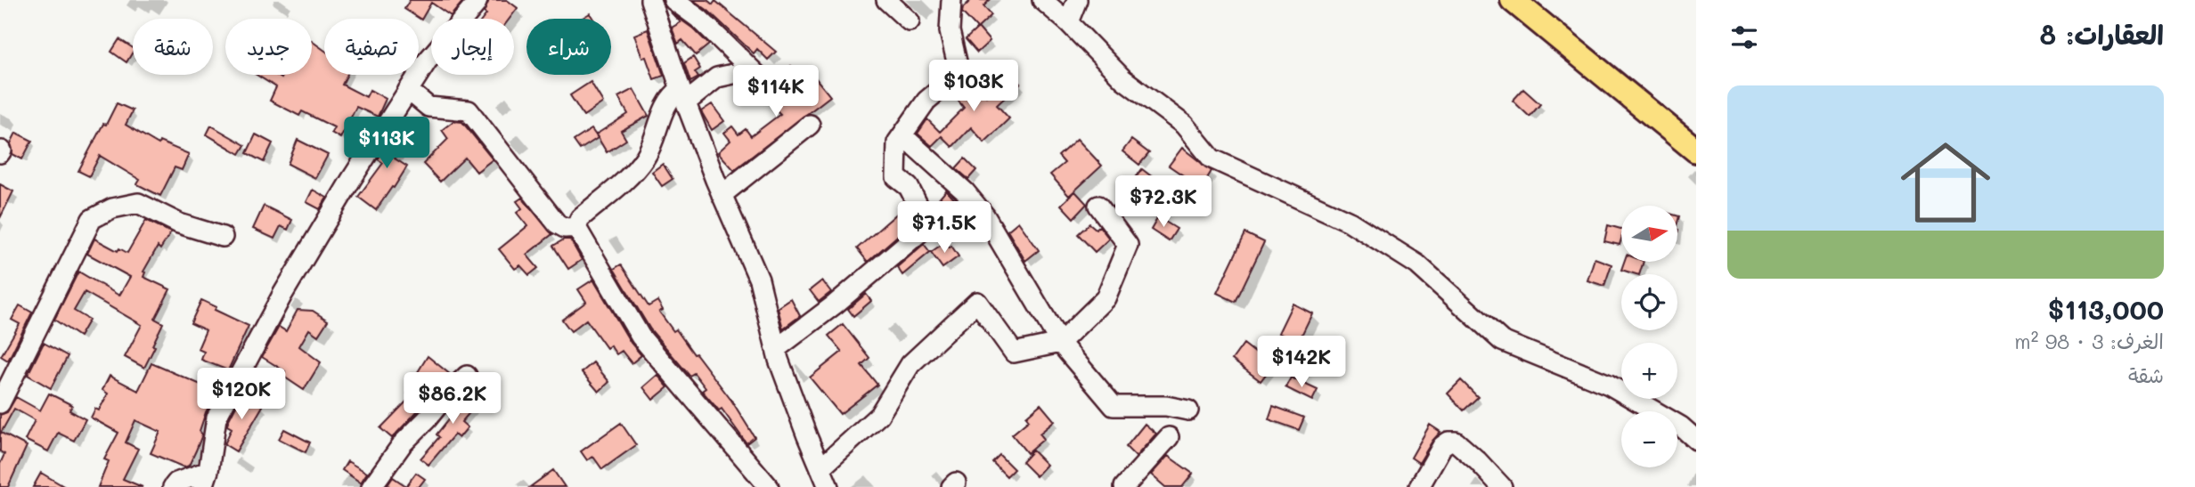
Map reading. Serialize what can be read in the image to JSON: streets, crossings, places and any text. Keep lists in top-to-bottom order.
{
  "north": "right",
  "page": {
    "heading": "العقارات: 8",
    "chip": [
      "شراء",
      "إيجار",
      "تصفية",
      "جديد",
      "شقة"
    ],
    "price": [
      "$103K",
      "$114K",
      "$113K",
      "$72.3K",
      "$71.5K",
      "$142K",
      "$120K",
      "$86.2K"
    ],
    "list": [
      {
        "name": "$113,000",
        "note": "الغرف: 3 · 98 m² · شقة"
      }
    ],
    "map_buttons": ["+", "−"]
  }
}
